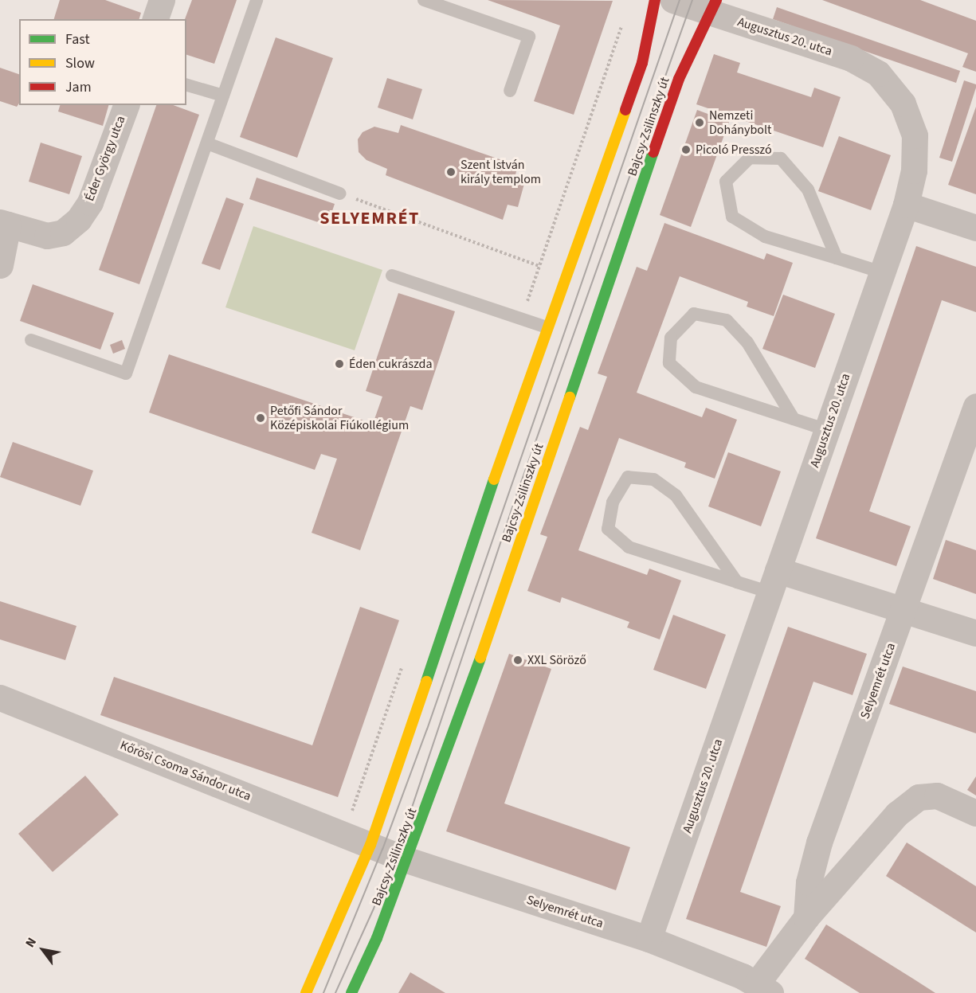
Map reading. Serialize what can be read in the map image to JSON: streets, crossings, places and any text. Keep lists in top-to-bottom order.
{
  "streets": {
    "street": [
      "Augusztus 20. utca",
      "Bajcsy-Zsilinszky út",
      "Éder György utca",
      "Selyemrét utca",
      "Kőrösi Csoma Sándor utca"
    ]
  },
  "crossings": [
    ["Augusztus 20. utca", "Bajcsy-Zsilinszky út"],
    ["Augusztus 20. utca", "Selyemrét utca"],
    ["Bajcsy-Zsilinszky út", "Selyemrét utca"],
    ["Bajcsy-Zsilinszky út", "Kőrösi Csoma Sándor utca"],
    ["Selyemrét utca", "Kőrösi Csoma Sándor utca"]
  ],
  "districts": ["SELYEMRÉT"],
  "places": [
    "Nemzeti Dohánybolt",
    "Picoló Presszó",
    "Szent István király templom",
    "Éden cukrászda",
    "Petőfi Sándor Középiskolai Fiúkollégium",
    "XXL Söröző"
  ],
  "legend": ["Fast", "Slow", "Jam"],
  "north": "top left"
}
